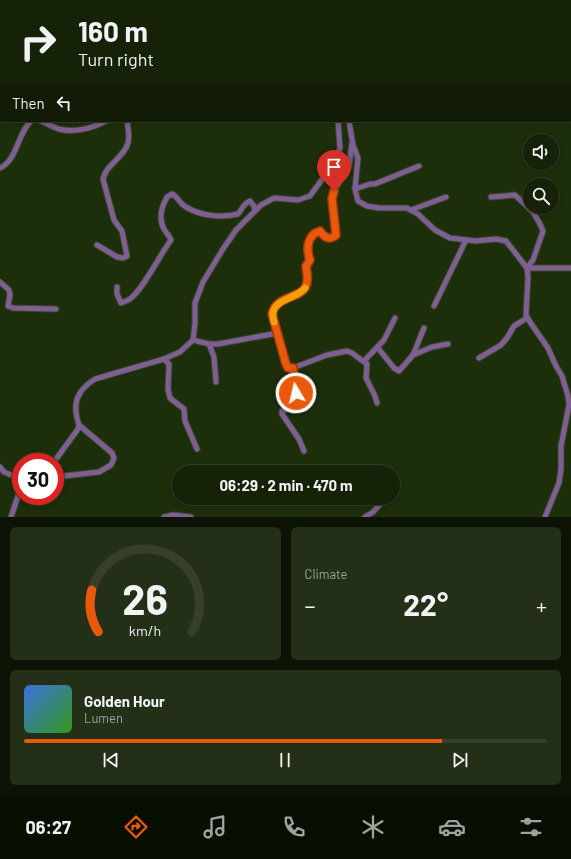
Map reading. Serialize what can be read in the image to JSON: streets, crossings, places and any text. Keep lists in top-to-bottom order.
{
  "page": {
    "turn": ["160 m", "Turn right"],
    "then": "Then",
    "limit": "30",
    "trip": "06:29 · 2 min · 470 m",
    "tile": "Climate",
    "heat": ["−", "22°", "+"],
    "song": ["Golden Hour", "Lumen"],
    "tabs": "06:27",
    "gauge": ["26", "km/h"]
  }
}
